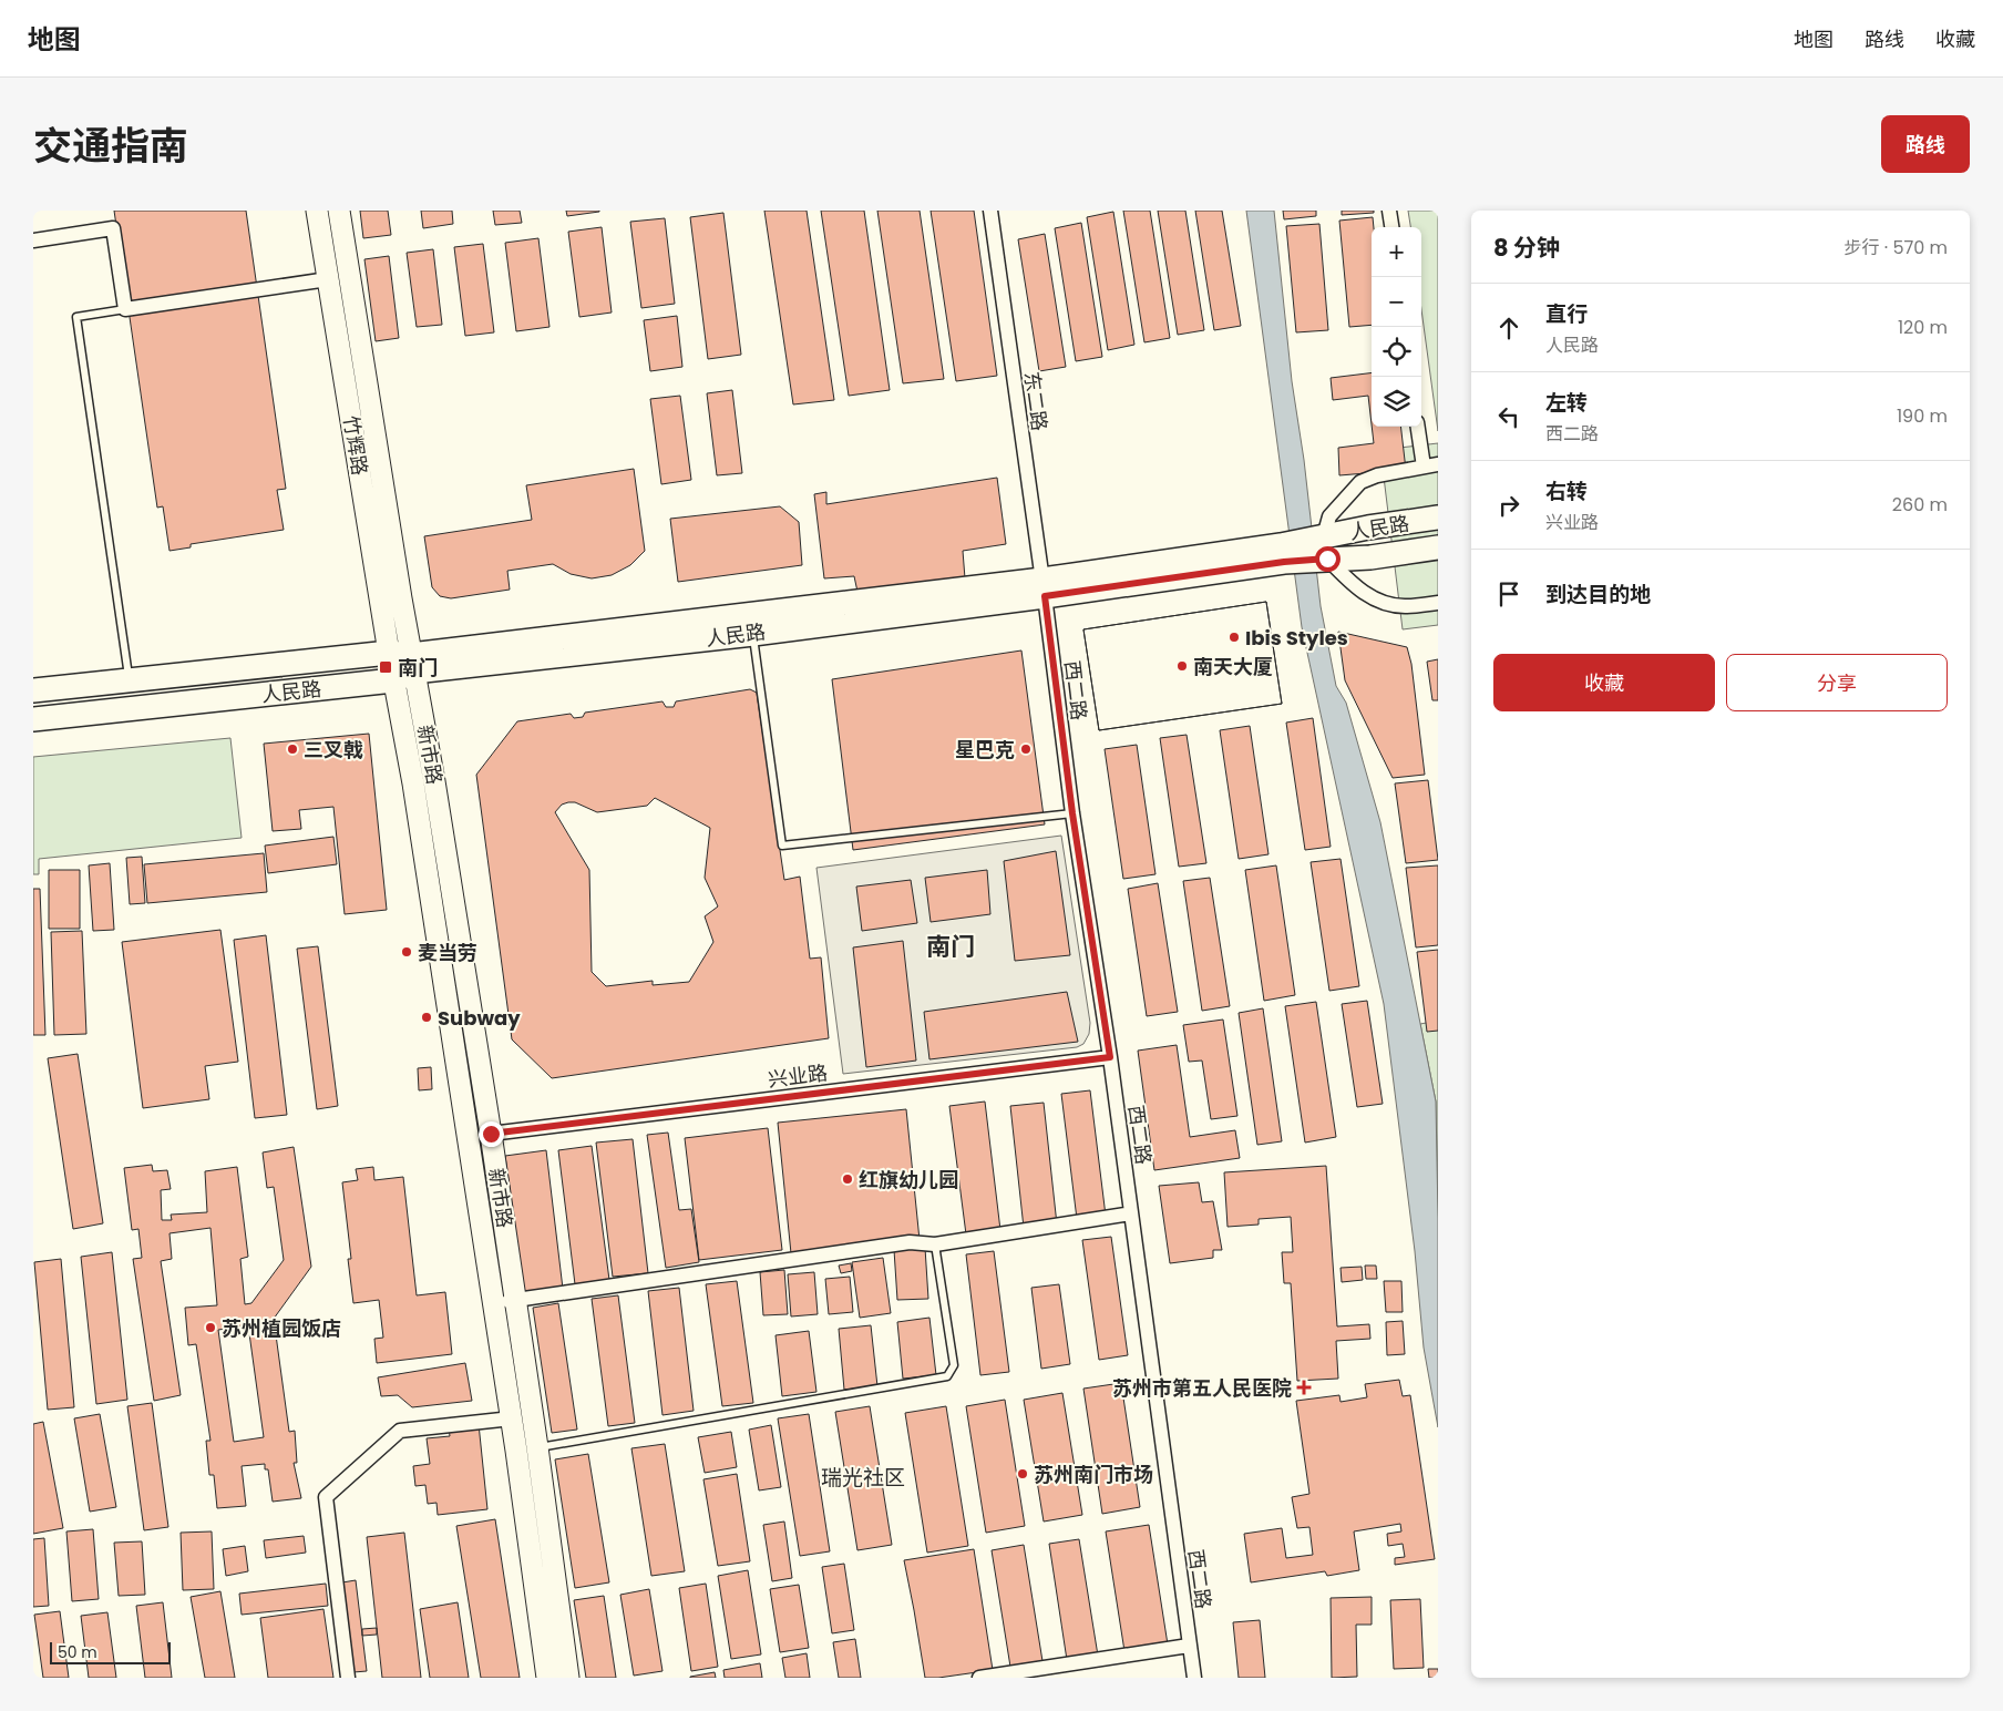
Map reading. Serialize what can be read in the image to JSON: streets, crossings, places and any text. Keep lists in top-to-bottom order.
{
  "streets": {
    "main road": ["竹辉路", "人民路", "新市路"],
    "street": ["东二路", "西二路", "兴业路"]
  },
  "crossings": [
    ["东二路", "人民路"],
    ["东二路", "西二路"],
    ["竹辉路", "人民路"],
    ["竹辉路", "新市路"],
    ["人民路", "西二路"],
    ["人民路", "新市路"],
    ["西二路", "兴业路"],
    ["新市路", "兴业路"]
  ],
  "districts": ["南门", "瑞光社区"],
  "places": {
    "other": [
      "Ibis Styles",
      "南天大厦",
      "三叉戟",
      "星巴克",
      "麦当劳",
      "Subway",
      "红旗幼儿园",
      "苏州植园饭店",
      "苏州南门市场"
    ],
    "transit": ["南门"],
    "health": ["苏州市第五人民医院"]
  },
  "scale_bar": "50 m",
  "page": {
    "header": "地图",
    "nav": ["地图", "路线", "收藏"],
    "title": "交通指南",
    "buttons": [
      "路线",
      ["收藏", "分享"]
    ],
    "heading": ["8 分钟", "步行 · 570 m"],
    "map_buttons": ["+", "−"],
    "list": [
      ["直行", "人民路", "120 m"],
      ["左转", "西二路", "190 m"],
      ["右转", "兴业路", "260 m"],
      "到达目的地"
    ],
    "scale": "50 m"
  }
}
